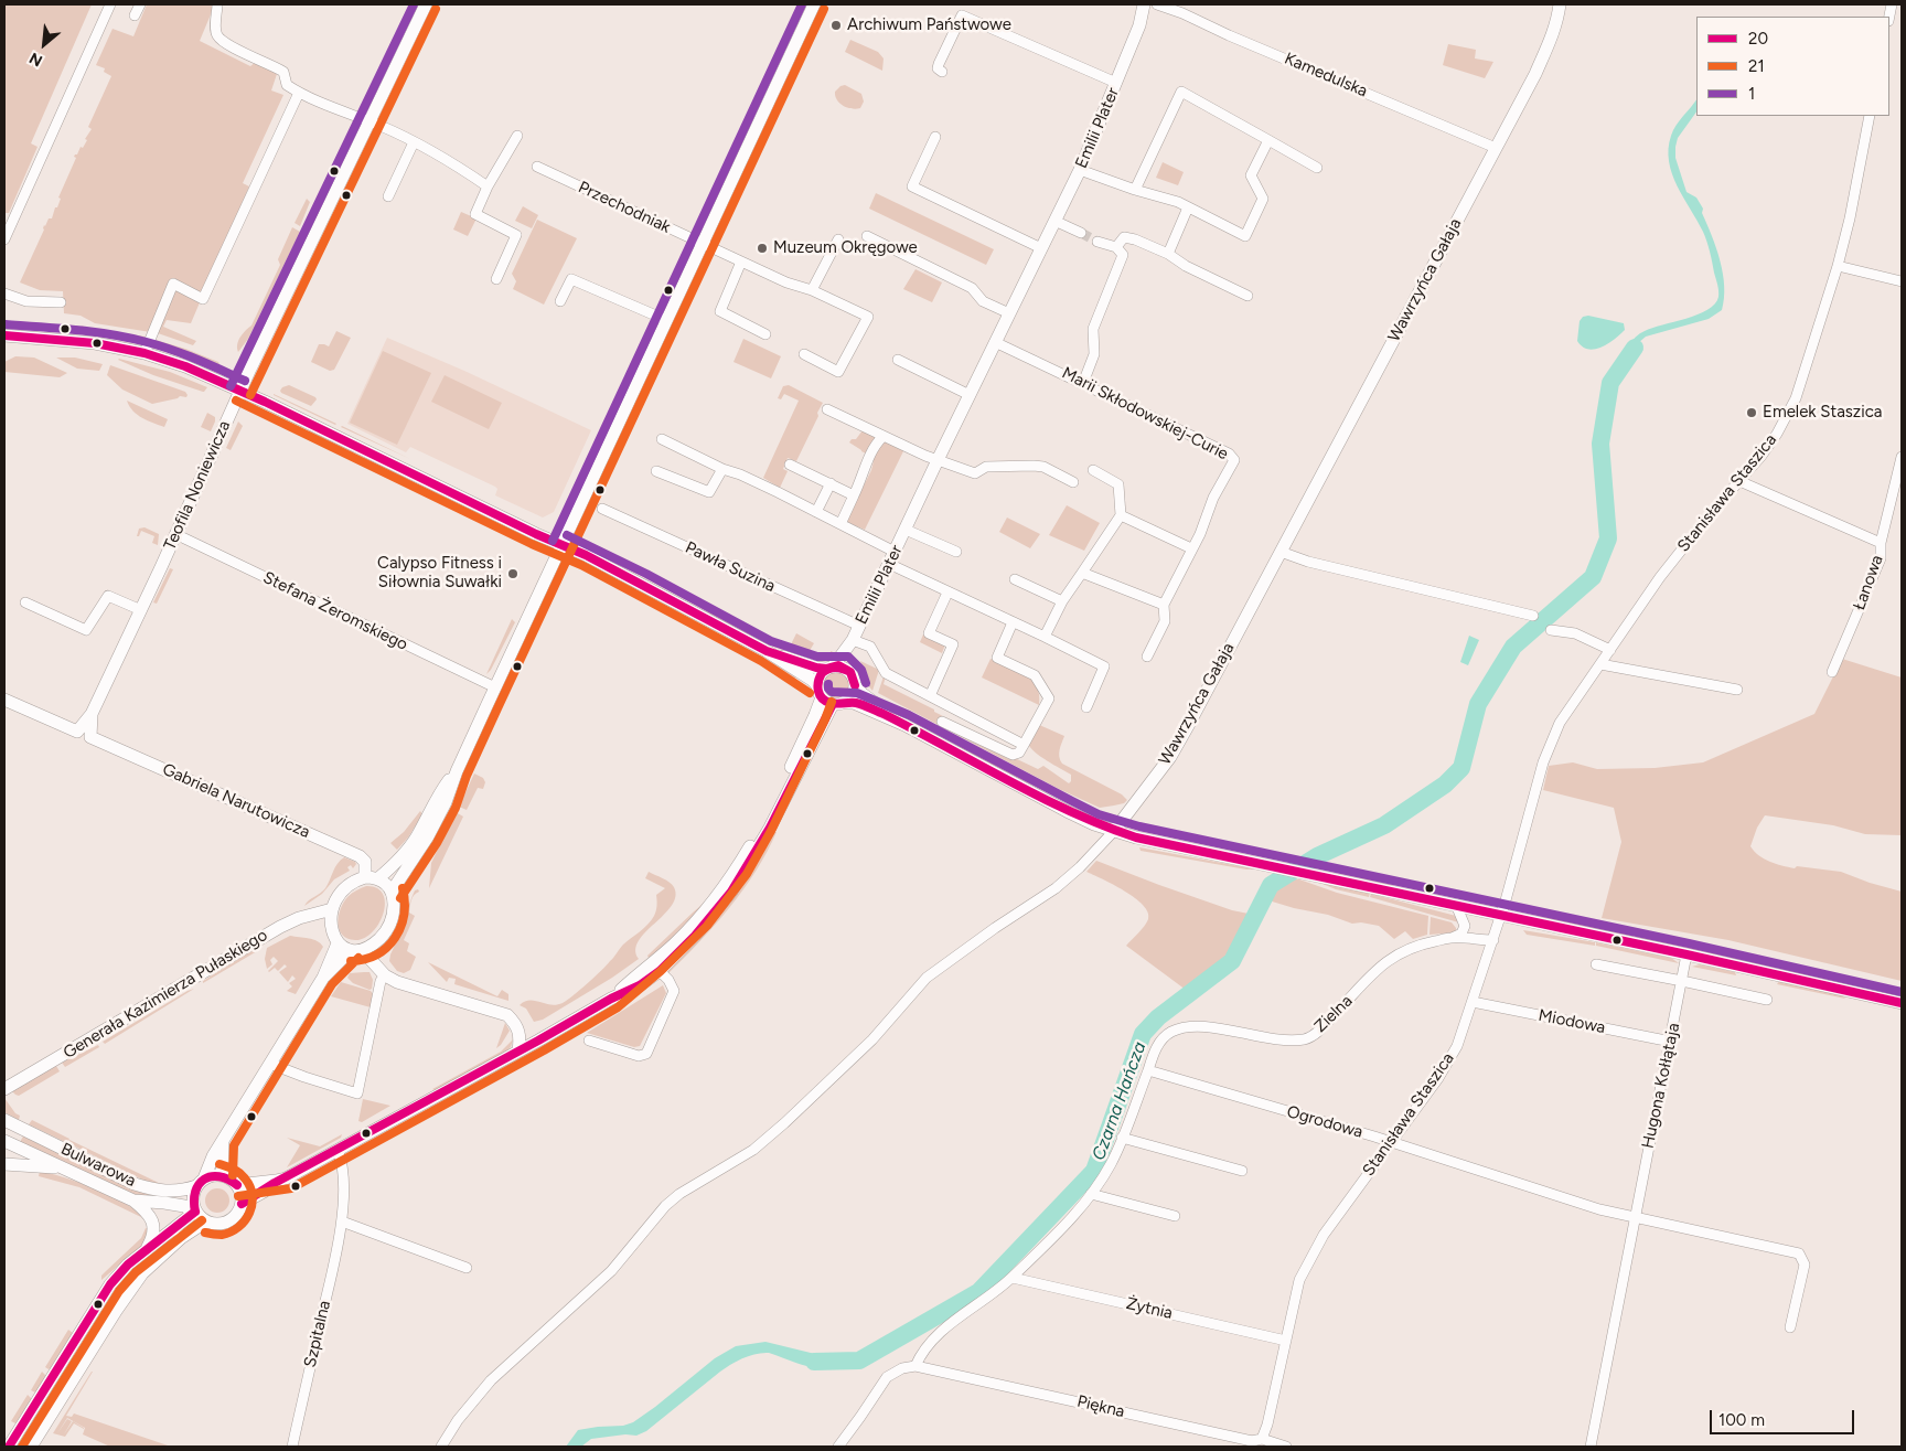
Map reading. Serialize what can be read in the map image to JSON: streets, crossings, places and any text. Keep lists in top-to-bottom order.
{
  "streets": {
    "street": [
      "Kamedulska",
      "Emilii Plater",
      "Przechodniak",
      "Wawrzyńca Gałaja",
      "Marii Skłodowskiej-Curie",
      "Teofila Noniewicza",
      "Stanisława Staszica",
      "Pawła Suzina",
      "Łanowa",
      "Stefana Żeromskiego",
      "Gabriela Narutowicza",
      "Generała Kazimierza Pułaskiego",
      "Zielna",
      "Miodowa",
      "Hugona Kołłątaja",
      "Ogrodowa",
      "Bulwarowa",
      "Żytnia",
      "Szpitalna",
      "Piękna"
    ]
  },
  "crossings": [
    ["Kamedulska", "Wawrzyńca Gałaja"],
    ["Emilii Plater", "Marii Skłodowskiej-Curie"],
    ["Emilii Plater", "Pawła Suzina"],
    ["Teofila Noniewicza", "Stefana Żeromskiego"],
    ["Teofila Noniewicza", "Gabriela Narutowicza"],
    ["Stanisława Staszica", "Zielna"],
    ["Stanisława Staszica", "Miodowa"],
    ["Stanisława Staszica", "Ogrodowa"],
    ["Stanisława Staszica", "Żytnia"],
    ["Stanisława Staszica", "Piękna"],
    ["Gabriela Narutowicza", "Generała Kazimierza Pułaskiego"],
    ["Zielna", "Ogrodowa"],
    ["Miodowa", "Hugona Kołłątaja"],
    ["Hugona Kołłątaja", "Ogrodowa"]
  ],
  "water": ["Czarna Hańcza"],
  "places": [
    "Archiwum Państwowe",
    "Muzeum Okręgowe",
    "Emelek Staszica",
    "Calypso Fitness i Siłownia Suwałki"
  ],
  "lines": ["transit line 1", "transit line 21", "transit line 20"],
  "legend": ["20", "21", "1"],
  "scale_bar": "100 m",
  "north": "bottom left"
}
